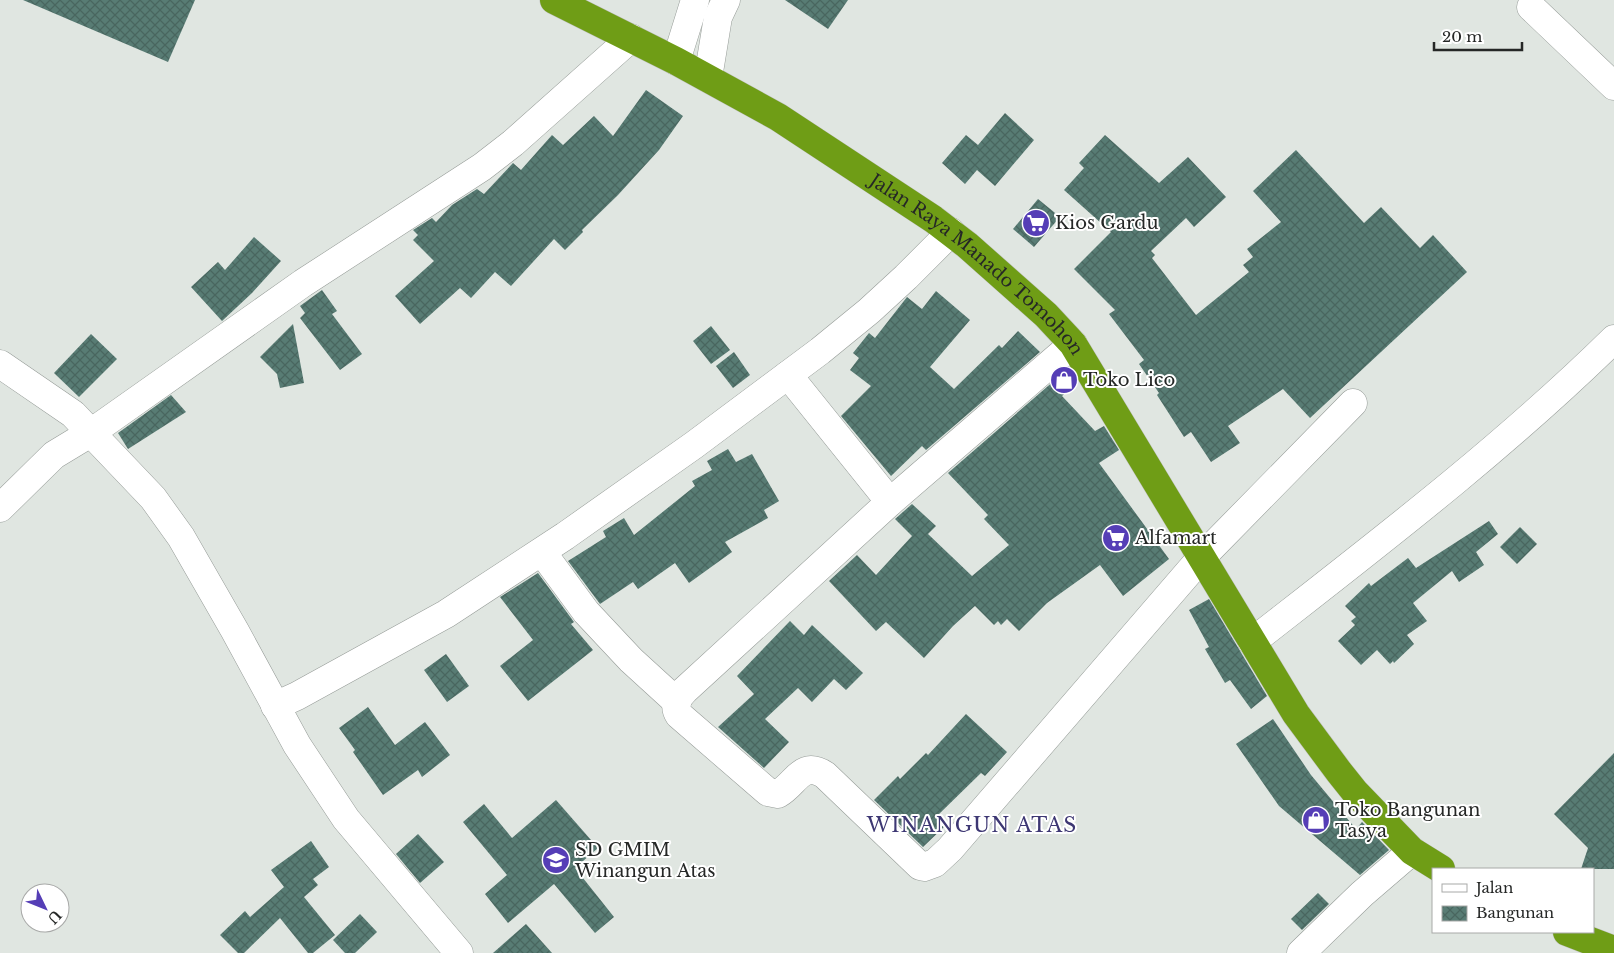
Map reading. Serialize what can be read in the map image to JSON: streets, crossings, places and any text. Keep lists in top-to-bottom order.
{
  "streets": {
    "highway": ["Jalan Raya Manado Tomohon"]
  },
  "districts": ["WINANGUN ATAS"],
  "places": {
    "supermarket": ["Kios Gardu", "Alfamart"],
    "shop": ["Toko Lico", "Toko Bangunan Tasya"],
    "school or university": ["SD GMIM Winangun Atas"]
  },
  "legend": ["Jalan", "Bangunan"],
  "scale_bar": "20 m",
  "north": "bottom right"
}
